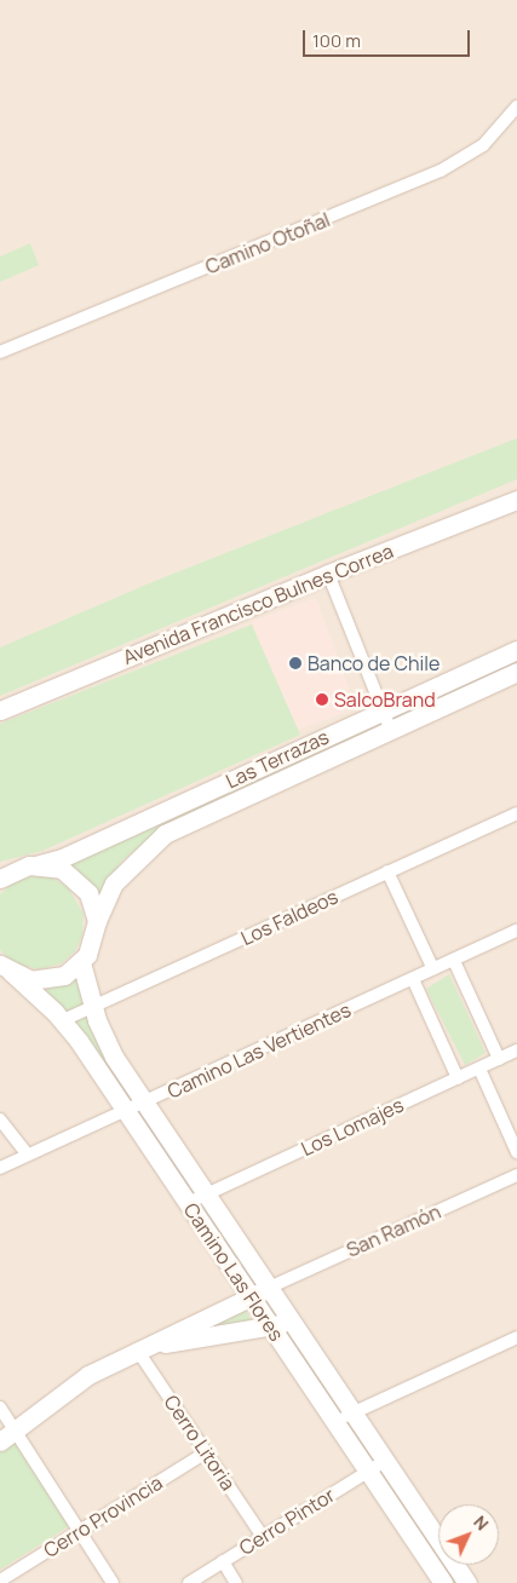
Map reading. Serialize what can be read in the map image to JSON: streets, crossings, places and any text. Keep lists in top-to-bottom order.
{
  "streets": {
    "street": [
      "Camino Otoñal",
      "Avenida Francisco Bulnes Correa",
      "Las Terrazas",
      "Los Faldeos",
      "Camino Las Vertientes",
      "Los Lomajes",
      "San Ramón",
      "Camino Las Flores",
      "Cerro Litoria",
      "Cerro Provincia",
      "Cerro Pintor"
    ]
  },
  "crossings": [
    ["Las Terrazas", "Camino Las Flores"],
    ["Los Faldeos", "Camino Las Flores"],
    ["Camino Las Vertientes", "Camino Las Flores"],
    ["Los Lomajes", "Camino Las Flores"],
    ["San Ramón", "Camino Las Flores"],
    ["Camino Las Flores", "Cerro Pintor"],
    ["Cerro Litoria", "Cerro Provincia"],
    ["Cerro Litoria", "Cerro Pintor"]
  ],
  "places": ["Banco de Chile", "SalcoBrand"],
  "scale_bar": "100 m",
  "north": "top right"
}
